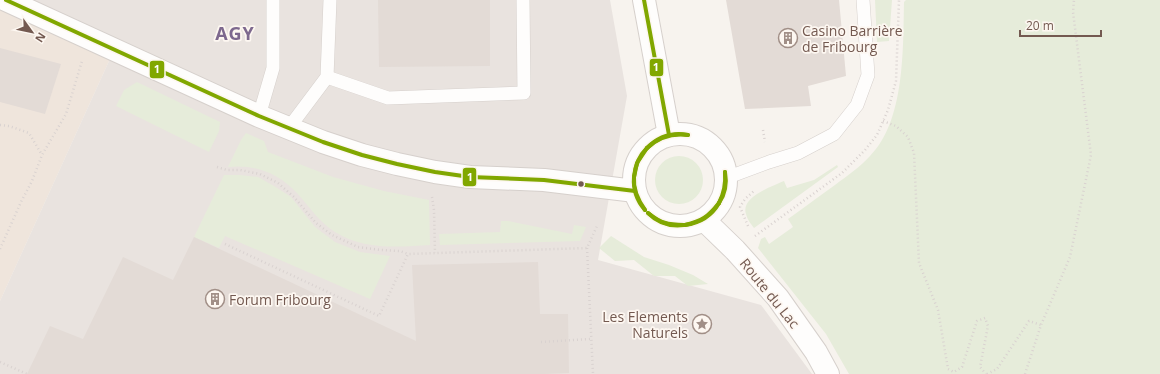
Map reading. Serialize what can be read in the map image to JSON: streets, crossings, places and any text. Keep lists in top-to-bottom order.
{
  "streets": {
    "street": ["Route du Lac"]
  },
  "districts": ["AGY"],
  "places": {
    "building": ["Casino Barrière de Fribourg", "Forum Fribourg"],
    "place": ["Les Elements Naturels"]
  },
  "lines": ["transit line 1"],
  "scale_bar": "20 m",
  "north": "bottom right"
}
